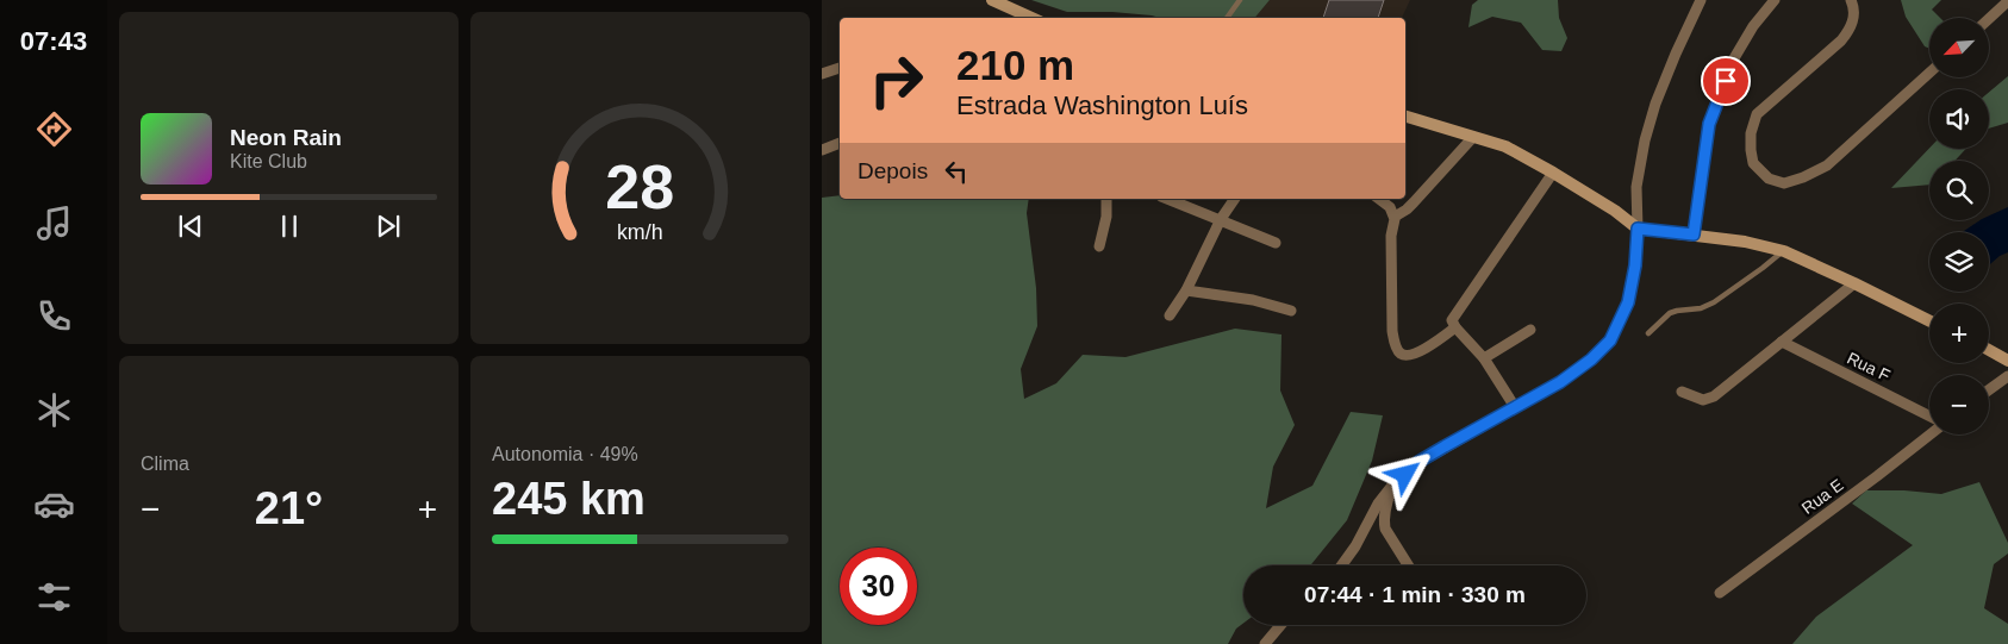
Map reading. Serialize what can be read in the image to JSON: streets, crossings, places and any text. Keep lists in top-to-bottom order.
{
  "streets": {
    "street": ["Rua F", "Rua E"]
  },
  "north": "bottom left",
  "page": {
    "tabs": "07:43",
    "map_buttons": ["+", "−"],
    "turn": ["210 m", "Estrada Washington Luís"],
    "song": ["Neon Rain", "Kite Club"],
    "then": "Depois",
    "tile": [
      "Clima",
      ["Autonomia · 49%", "245 km"]
    ],
    "heat": ["−", "21°", "+"],
    "limit": "30",
    "trip": "07:44 · 1 min · 330 m",
    "gauge": ["28", "km/h"]
  }
}
